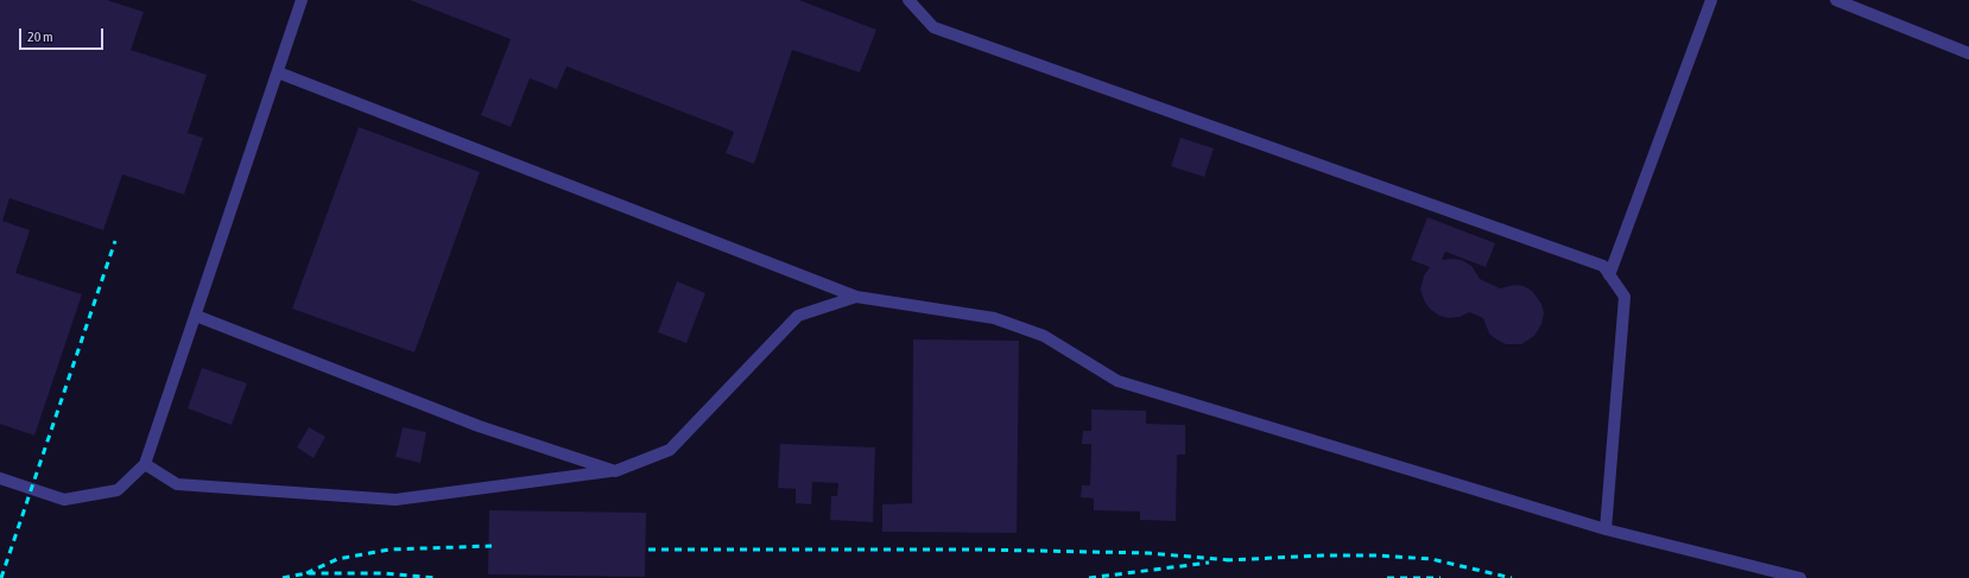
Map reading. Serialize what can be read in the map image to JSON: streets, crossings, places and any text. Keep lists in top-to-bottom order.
{
  "scale_bar": "20 m"
}
